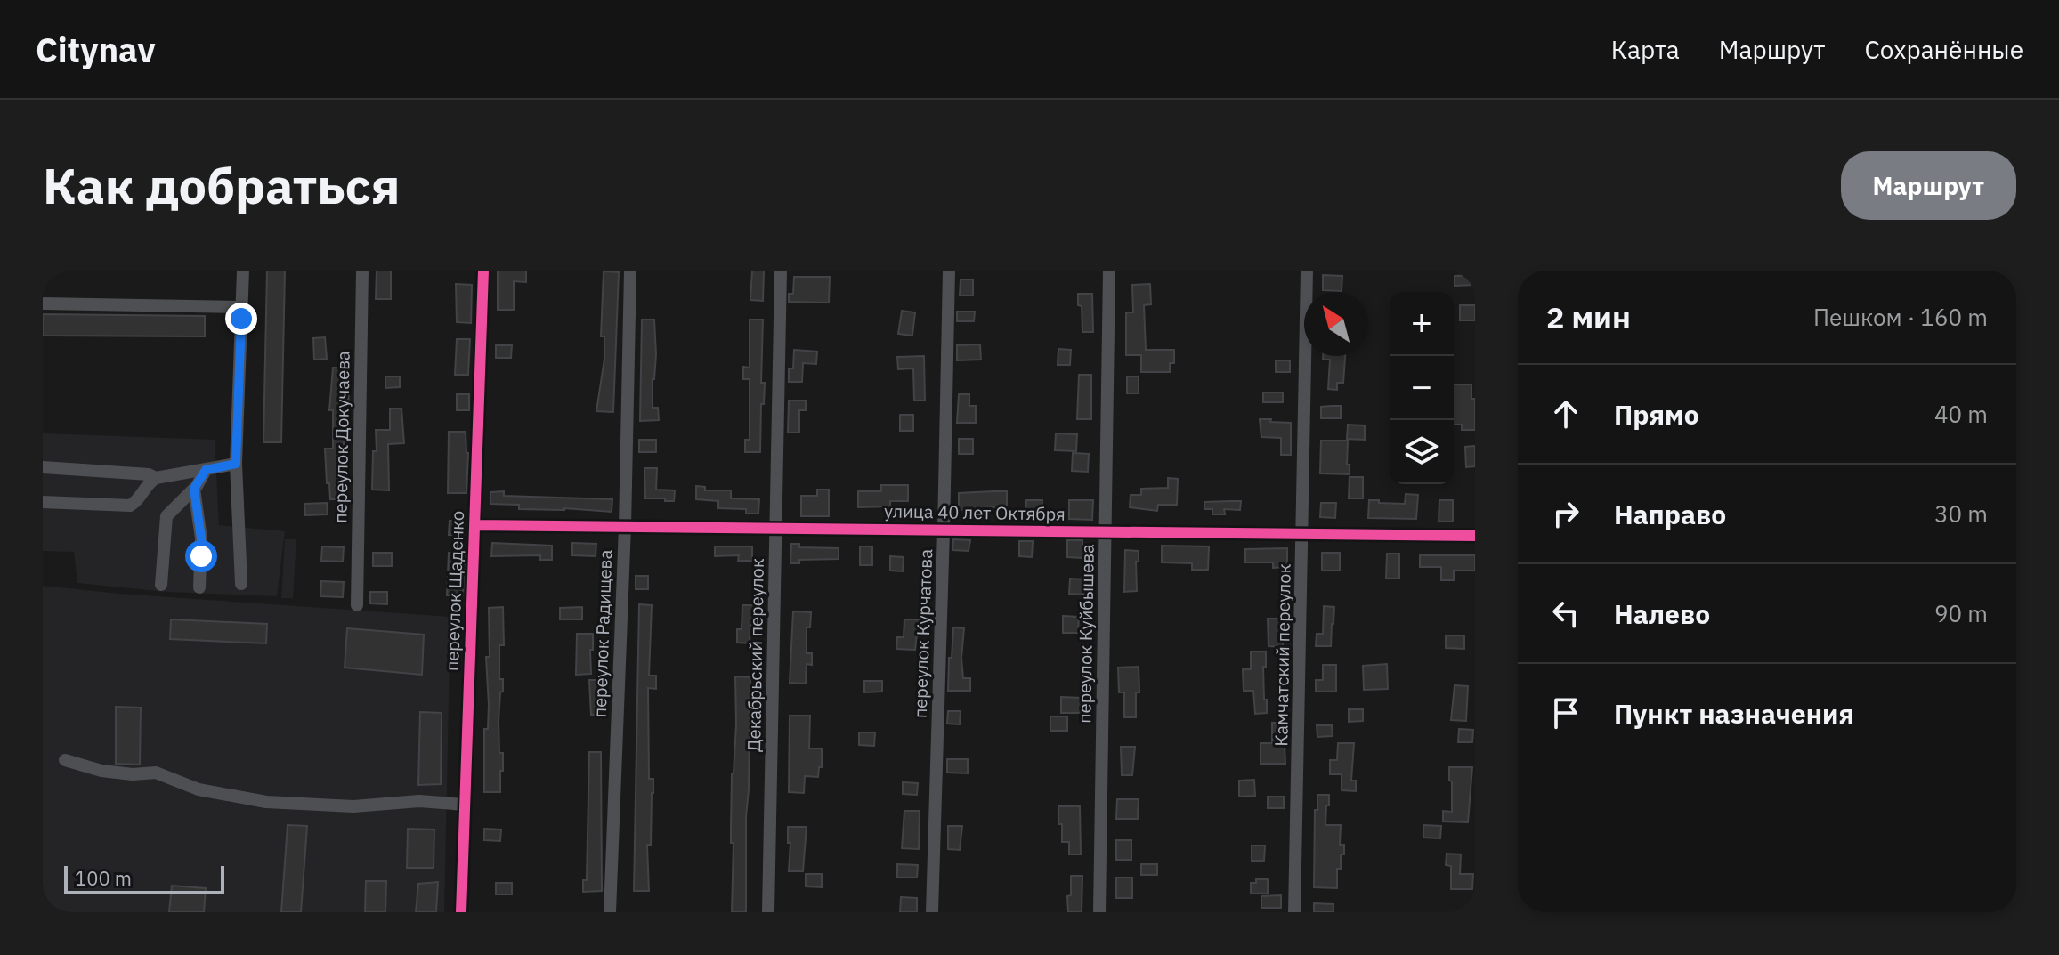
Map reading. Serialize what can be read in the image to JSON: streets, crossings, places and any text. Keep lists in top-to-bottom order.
{
  "streets": {
    "street": [
      "переулок Докучаева",
      "улица 40 лет Октября",
      "переулок Щаденко",
      "переулок Радищева",
      "переулок Курчатова",
      "переулок Куйбышева",
      "Декабрьский переулок",
      "Камчатский переулок"
    ]
  },
  "crossings": [
    ["улица 40 лет Октября", "переулок Щаденко"],
    ["улица 40 лет Октября", "переулок Радищева"],
    ["улица 40 лет Октября", "переулок Курчатова"],
    ["улица 40 лет Октября", "переулок Куйбышева"],
    ["улица 40 лет Октября", "Декабрьский переулок"],
    ["улица 40 лет Октября", "Камчатский переулок"]
  ],
  "scale_bar": "100 m",
  "north": "top left",
  "page": {
    "header": "Citynav",
    "nav": ["Карта", "Маршрут", "Сохранённые"],
    "buttons": "Маршрут",
    "title": "Как добраться",
    "heading": ["2 мин", "Пешком · 160 m"],
    "map_buttons": ["+", "−"],
    "list": [
      ["Прямо", "40 m"],
      ["Направо", "30 m"],
      ["Налево", "90 m"],
      "Пункт назначения"
    ],
    "scale": "100 m"
  }
}
